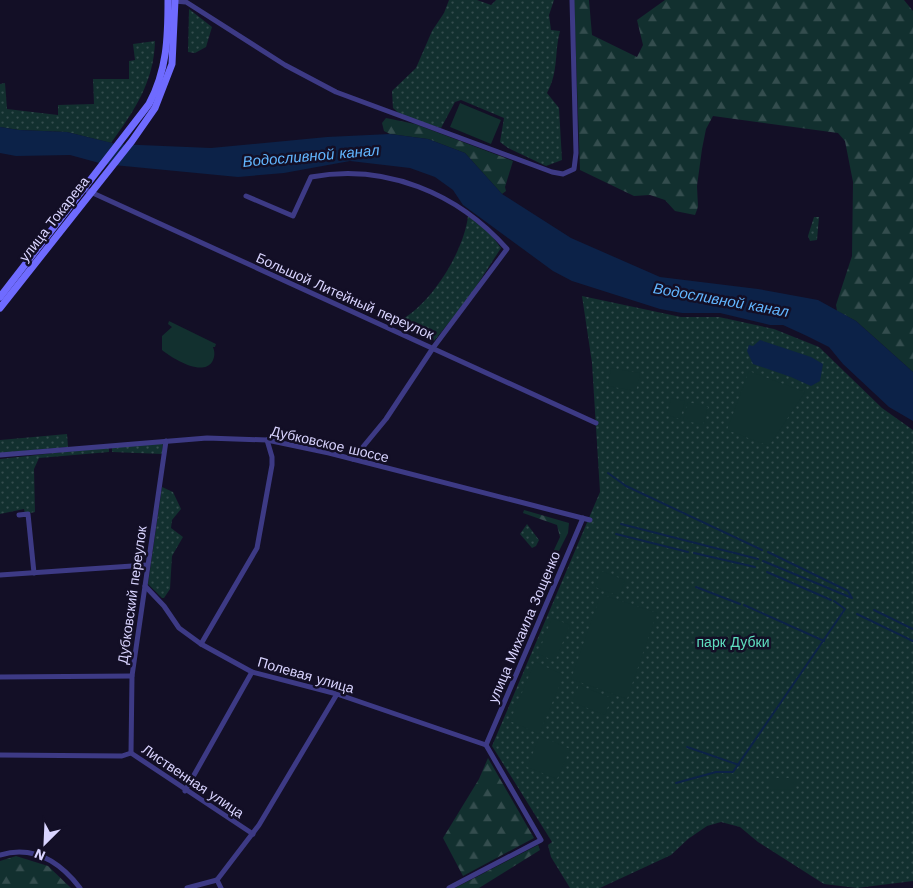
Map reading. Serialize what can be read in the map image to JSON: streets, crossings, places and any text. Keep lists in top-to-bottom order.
{
  "streets": {
    "main road": ["улица Токарева"],
    "street": [
      "Большой Литейный переулок",
      "Дубковское шоссе",
      "Дубковский переулок",
      "улица Михаила Зощенко",
      "Полевая улица",
      "Лиственная улица"
    ]
  },
  "crossings": [
    ["улица Токарева", "Большой Литейный переулок"],
    ["Дубковское шоссе", "Дубковский переулок"],
    ["Дубковское шоссе", "улица Михаила Зощенко"],
    ["Дубковский переулок", "Полевая улица"],
    ["Дубковский переулок", "Лиственная улица"],
    ["улица Михаила Зощенко", "Полевая улица"]
  ],
  "water": ["Водосливной канал"],
  "parks": ["парк Дубки"],
  "north": "bottom left"
}
